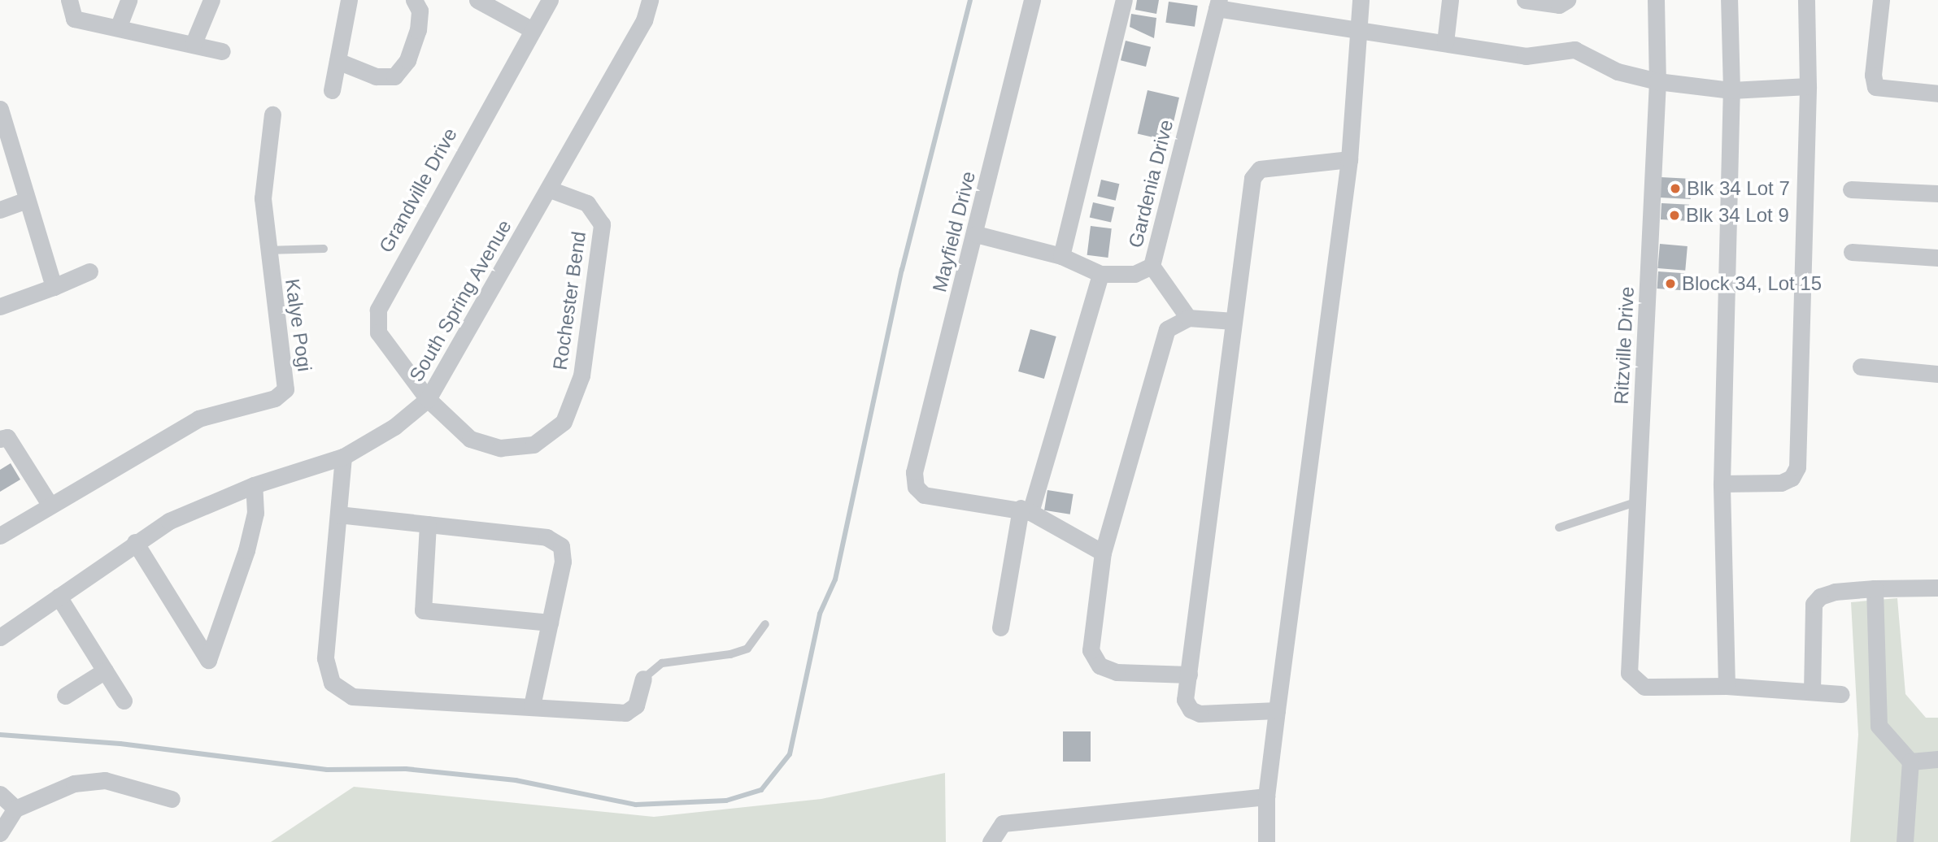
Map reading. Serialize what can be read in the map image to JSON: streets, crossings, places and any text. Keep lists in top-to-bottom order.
{
  "streets": {
    "street": [
      "Gardenia Drive",
      "Grandville Drive",
      "Mayfield Drive",
      "South Spring Avenue",
      "Rochester Bend",
      "Kalye Pogi",
      "Ritzville Drive"
    ]
  },
  "crossings": [
    ["Gardenia Drive", "Mayfield Drive"],
    ["Grandville Drive", "South Spring Avenue"],
    ["Grandville Drive", "Rochester Bend"],
    ["South Spring Avenue", "Rochester Bend"]
  ],
  "places": ["Blk 34 Lot 7", "Blk 34 Lot 9", "Block 34, Lot 15"]
}
